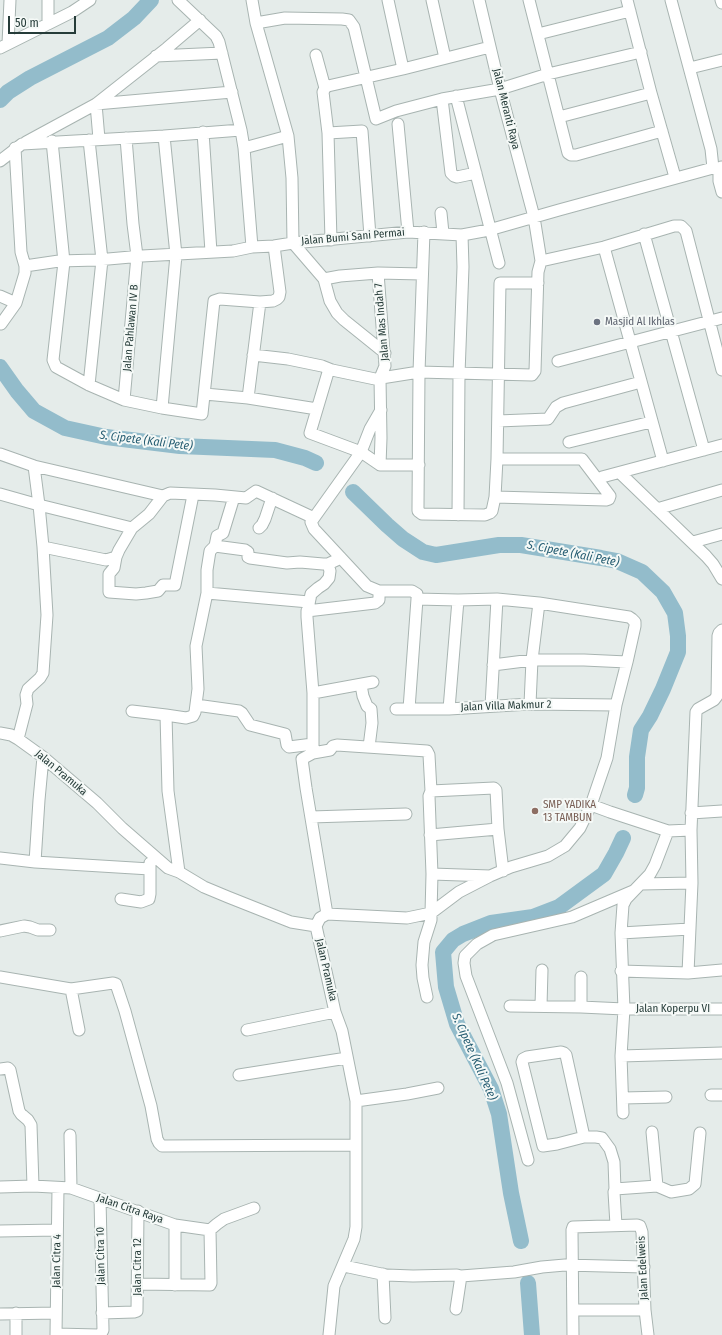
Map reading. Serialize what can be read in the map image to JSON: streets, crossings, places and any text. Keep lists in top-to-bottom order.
{
  "streets": {
    "street": [
      "Jalan Meranti Raya",
      "Jalan Bumi Sani Permai",
      "Jalan Mas Indah 7",
      "Jalan Pahlawan IV B",
      "Jalan Villa Makmur 2",
      "Jalan Pramuka",
      "Jalan Koperpu VI",
      "Jalan Citra Raya",
      "Jalan Citra 10",
      "Jalan Citra 4",
      "Jalan Citra 12",
      "Jalan Edelweis"
    ]
  },
  "crossings": [
    ["Jalan Meranti Raya", "Jalan Bumi Sani Permai"],
    ["Jalan Bumi Sani Permai", "Jalan Pahlawan IV B"],
    ["Jalan Citra Raya", "Jalan Citra 10"],
    ["Jalan Citra Raya", "Jalan Citra 4"],
    ["Jalan Citra Raya", "Jalan Citra 12"],
    ["Jalan Citra 10", "Jalan Citra 4"],
    ["Jalan Citra 10", "Jalan Citra 12"]
  ],
  "water": ["S. Cipete (Kali Pete)"],
  "places": ["Masjid Al Ikhlas", "SMP YADIKA 13 TAMBUN"],
  "scale_bar": "50 m"
}
